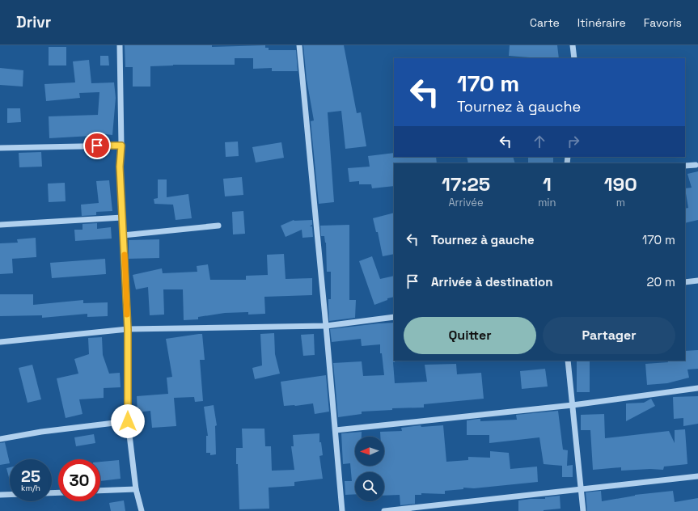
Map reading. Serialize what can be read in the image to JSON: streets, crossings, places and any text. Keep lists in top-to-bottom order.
{
  "north": "left",
  "page": {
    "header": "Drivr",
    "nav": ["Carte", "Itinéraire", "Favoris"],
    "turn": ["170 m", "Tournez à gauche"],
    "eta": [
      "17:25",
      "Arrivée",
      "1",
      "min",
      "190",
      "m"
    ],
    "list": [
      {
        "name": "Tournez à gauche",
        "value": "170 m"
      },
      {
        "name": "Arrivée à destination",
        "value": "20 m"
      }
    ],
    "buttons": ["Quitter", "Partager"],
    "speed": "25 km/h",
    "limit": "30"
  }
}
